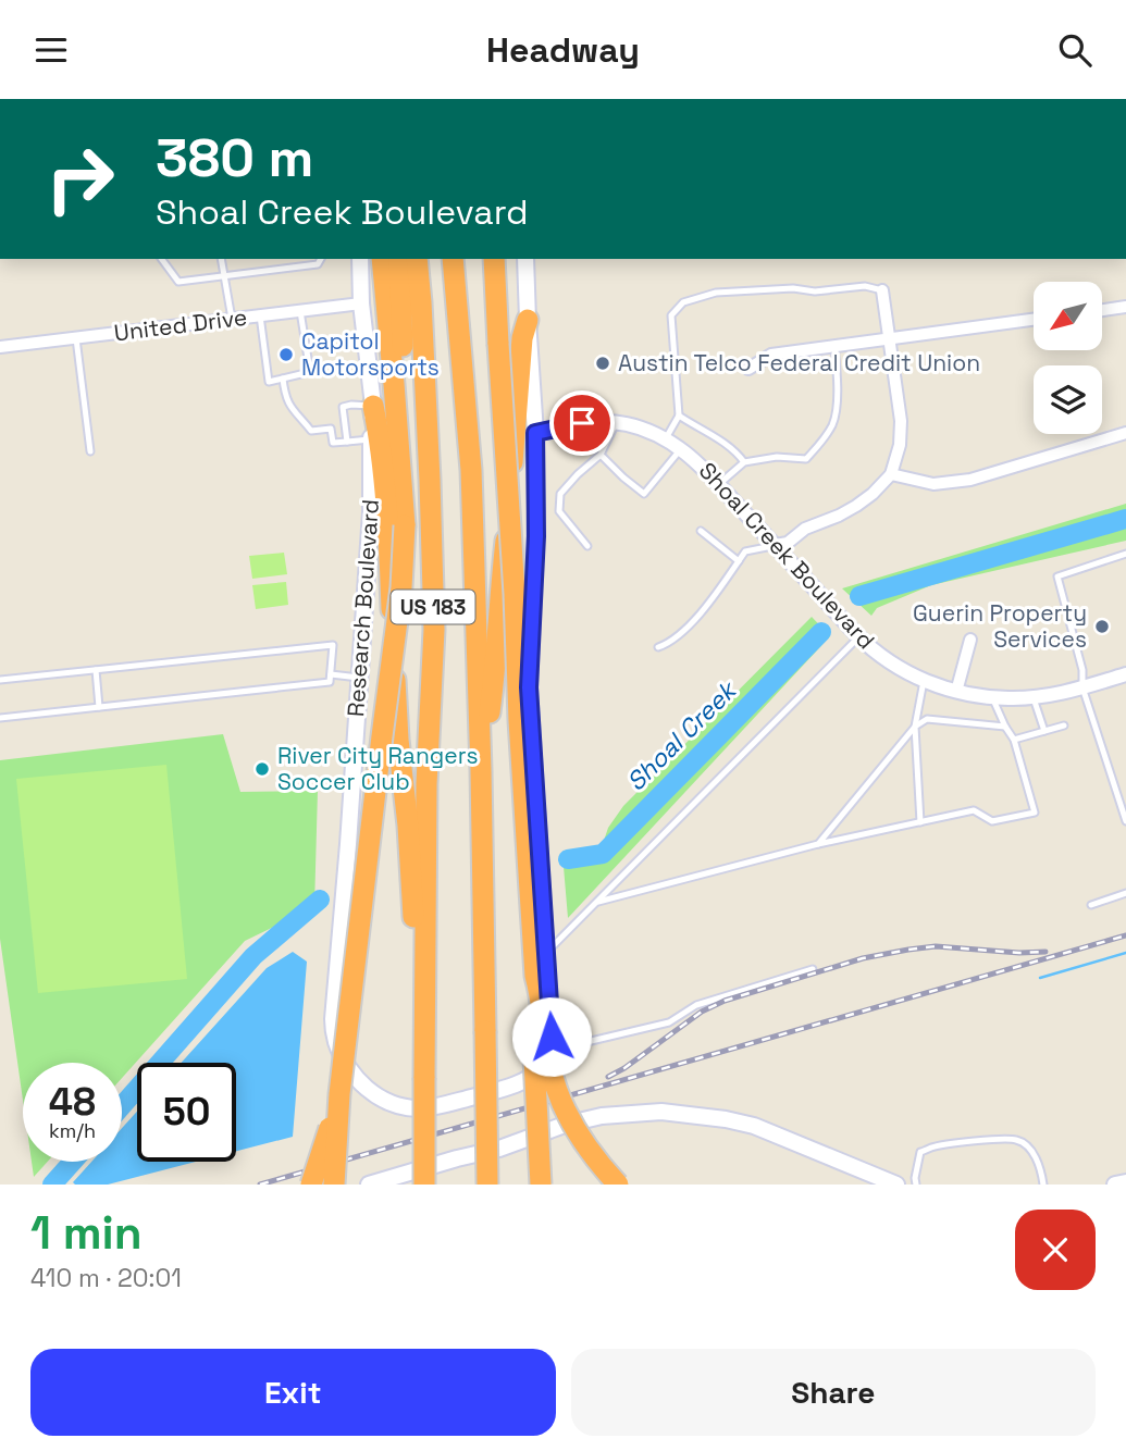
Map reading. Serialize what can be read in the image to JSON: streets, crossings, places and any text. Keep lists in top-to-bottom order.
{
  "streets": {
    "highway": ["US 183"],
    "main road": ["Research Boulevard"],
    "street": ["United Drive", "Shoal Creek Boulevard"]
  },
  "crossings": [
    ["United Drive", "Research Boulevard"]
  ],
  "water": ["Shoal Creek"],
  "places": [
    "Capitol Motorsports",
    "Austin Telco Federal Credit Union",
    "Guerin Property Services",
    "River City Rangers Soccer Club"
  ],
  "north": "bottom left",
  "page": {
    "header": "Headway",
    "turn": ["380 m", "Shoal Creek Boulevard"],
    "speed": "48 km/h",
    "limit": "50",
    "heading": ["1 min", "410 m · 20:01"],
    "buttons": ["Exit", "Share"]
  }
}
